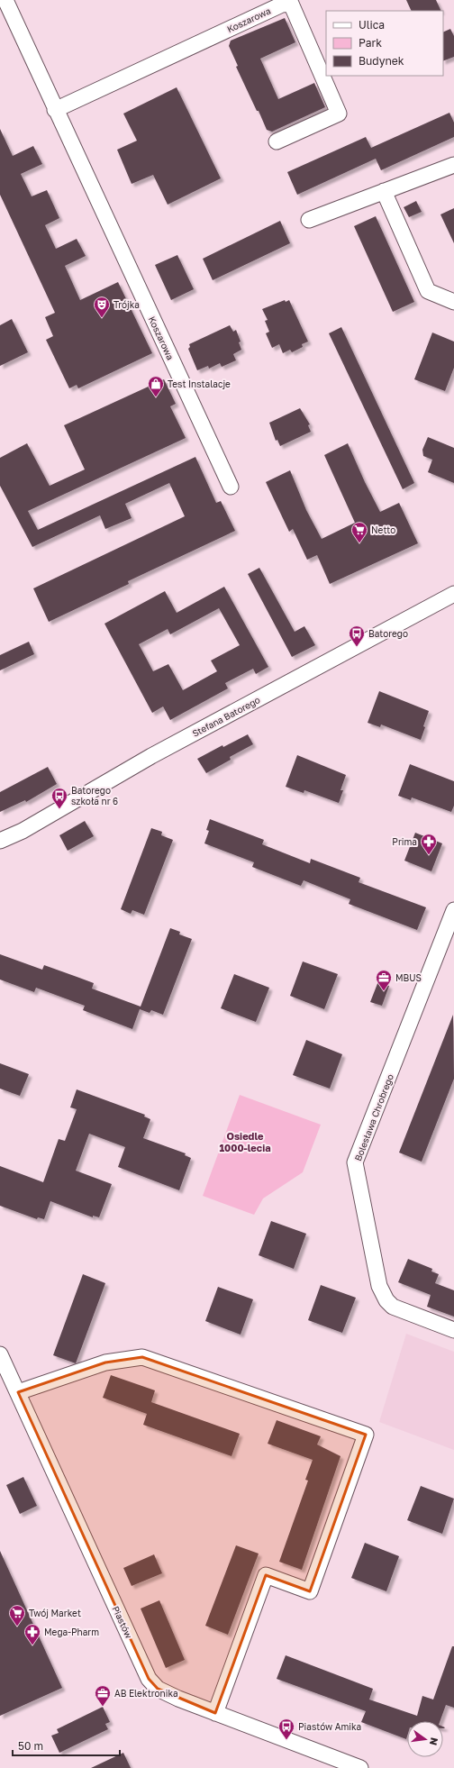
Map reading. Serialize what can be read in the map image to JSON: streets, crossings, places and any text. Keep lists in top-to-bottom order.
{
  "streets": {
    "street": [
      "Koszarowa",
      "Stefana Batorego",
      "Bolesława Chrobrego",
      "Piastów"
    ]
  },
  "districts": ["Osiedle 1000-lecia"],
  "places": {
    "theatre": ["Trójka"],
    "shop": ["Test Instalacje"],
    "supermarket": ["Netto", "Twój Market"],
    "bus stop": ["Batorego", "Batorego szkoła nr 6", "Piastów Amika"],
    "pharmacy": ["Prima", "Mega-Pharm"],
    "office": ["MBUS", "AB Elektronika"]
  },
  "legend": ["Ulica", "Park", "Budynek"],
  "scale_bar": "50 m",
  "north": "right"
}
